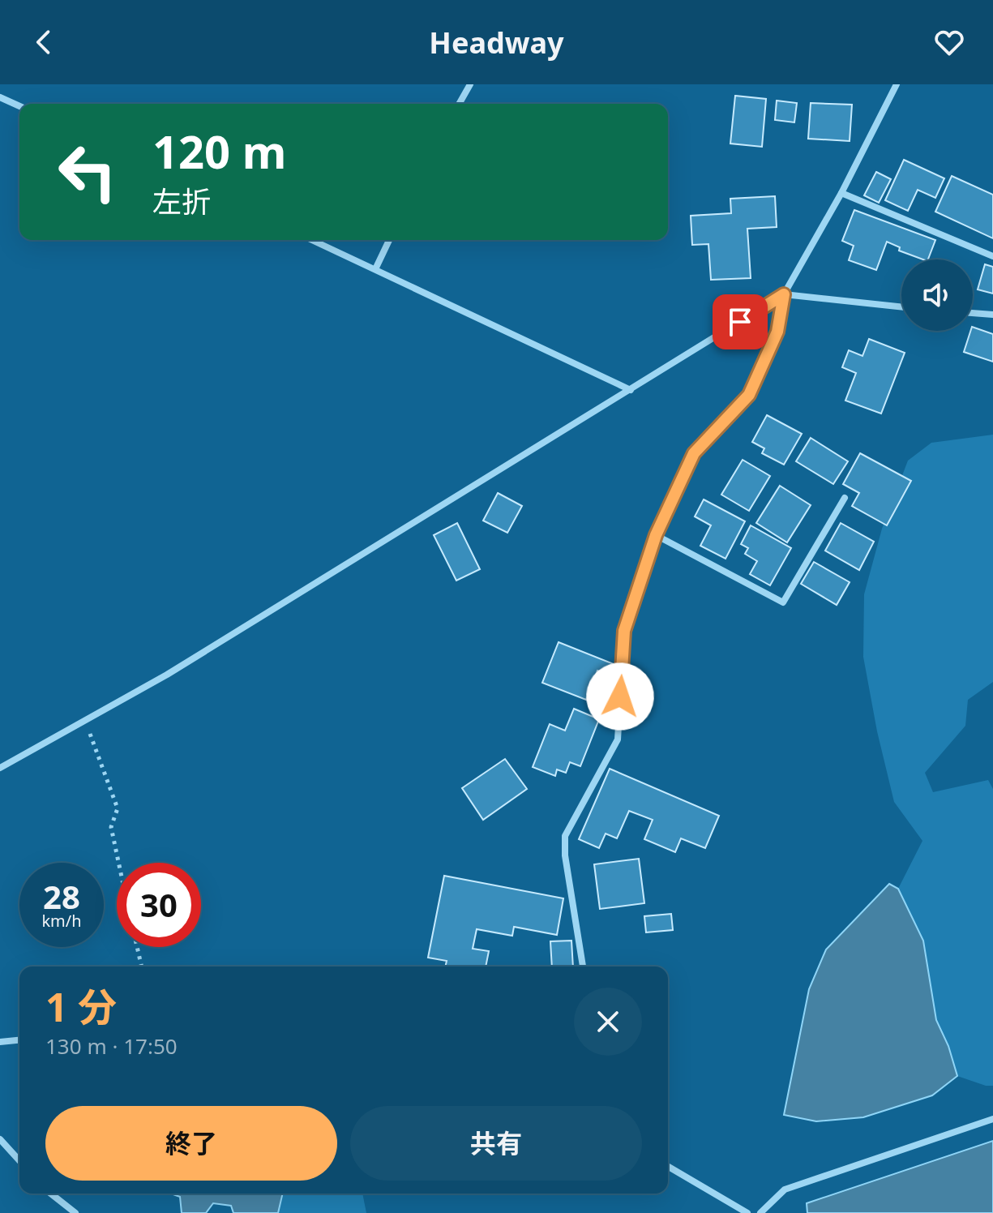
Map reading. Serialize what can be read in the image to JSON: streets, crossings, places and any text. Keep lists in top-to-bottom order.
{
  "page": {
    "header": "Headway",
    "turn": ["120 m", "左折"],
    "speed": "28 km/h",
    "limit": "30",
    "heading": ["1 分", "130 m · 17:50"],
    "buttons": ["終了", "共有"]
  }
}
